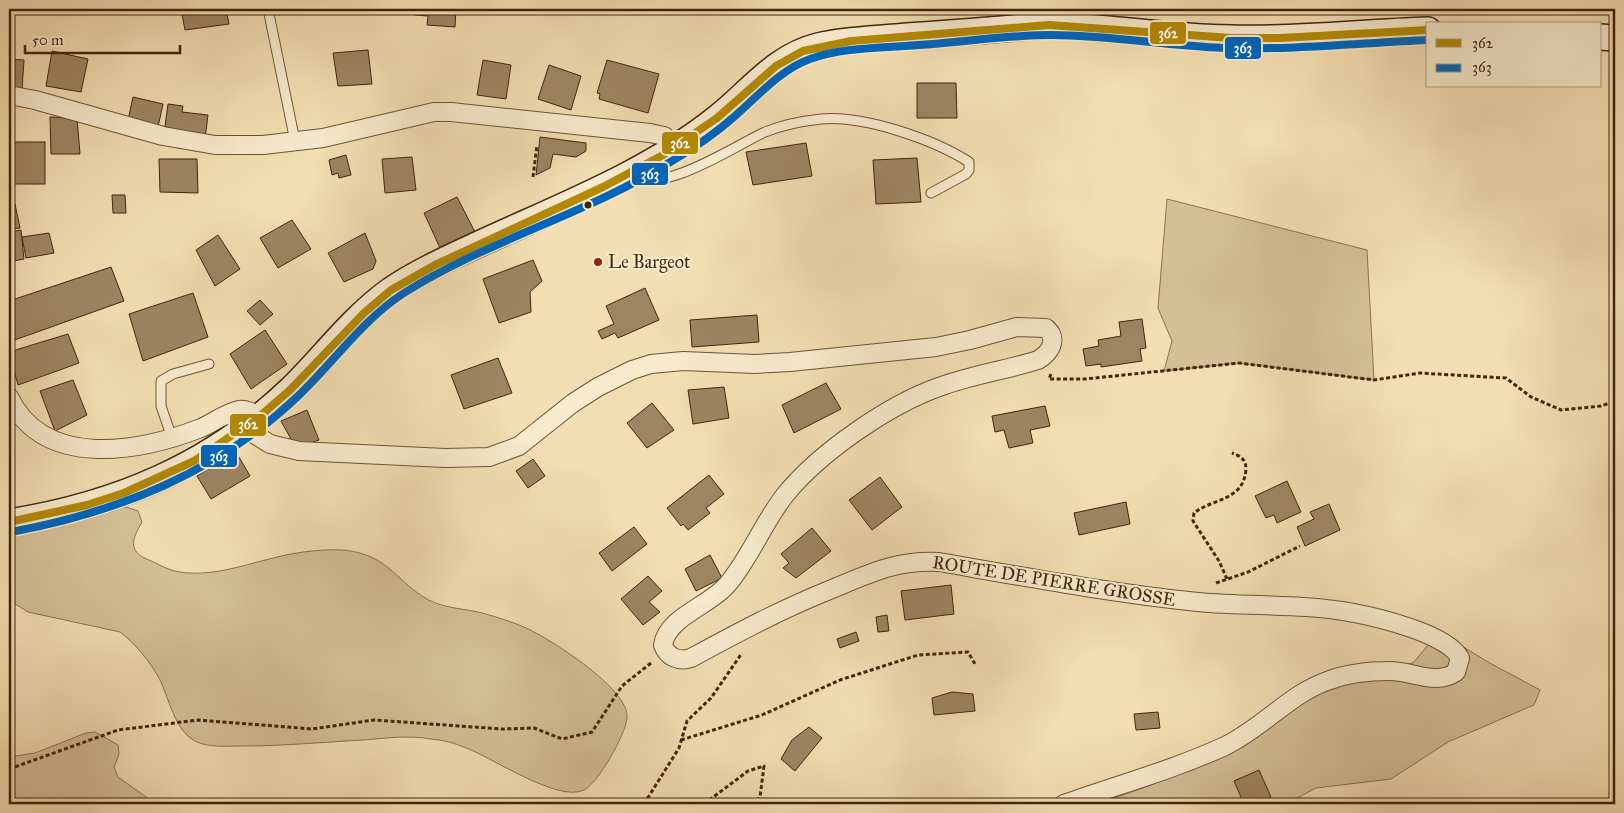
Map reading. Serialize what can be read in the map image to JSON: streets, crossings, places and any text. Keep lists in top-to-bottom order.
{
  "streets": {
    "street": ["ROUTE DE PIERRE GROSSE"]
  },
  "places": ["Le Bargeot"],
  "lines": ["transit line 362", "transit line 363"],
  "legend": ["362", "363"],
  "scale_bar": "50 m"
}
